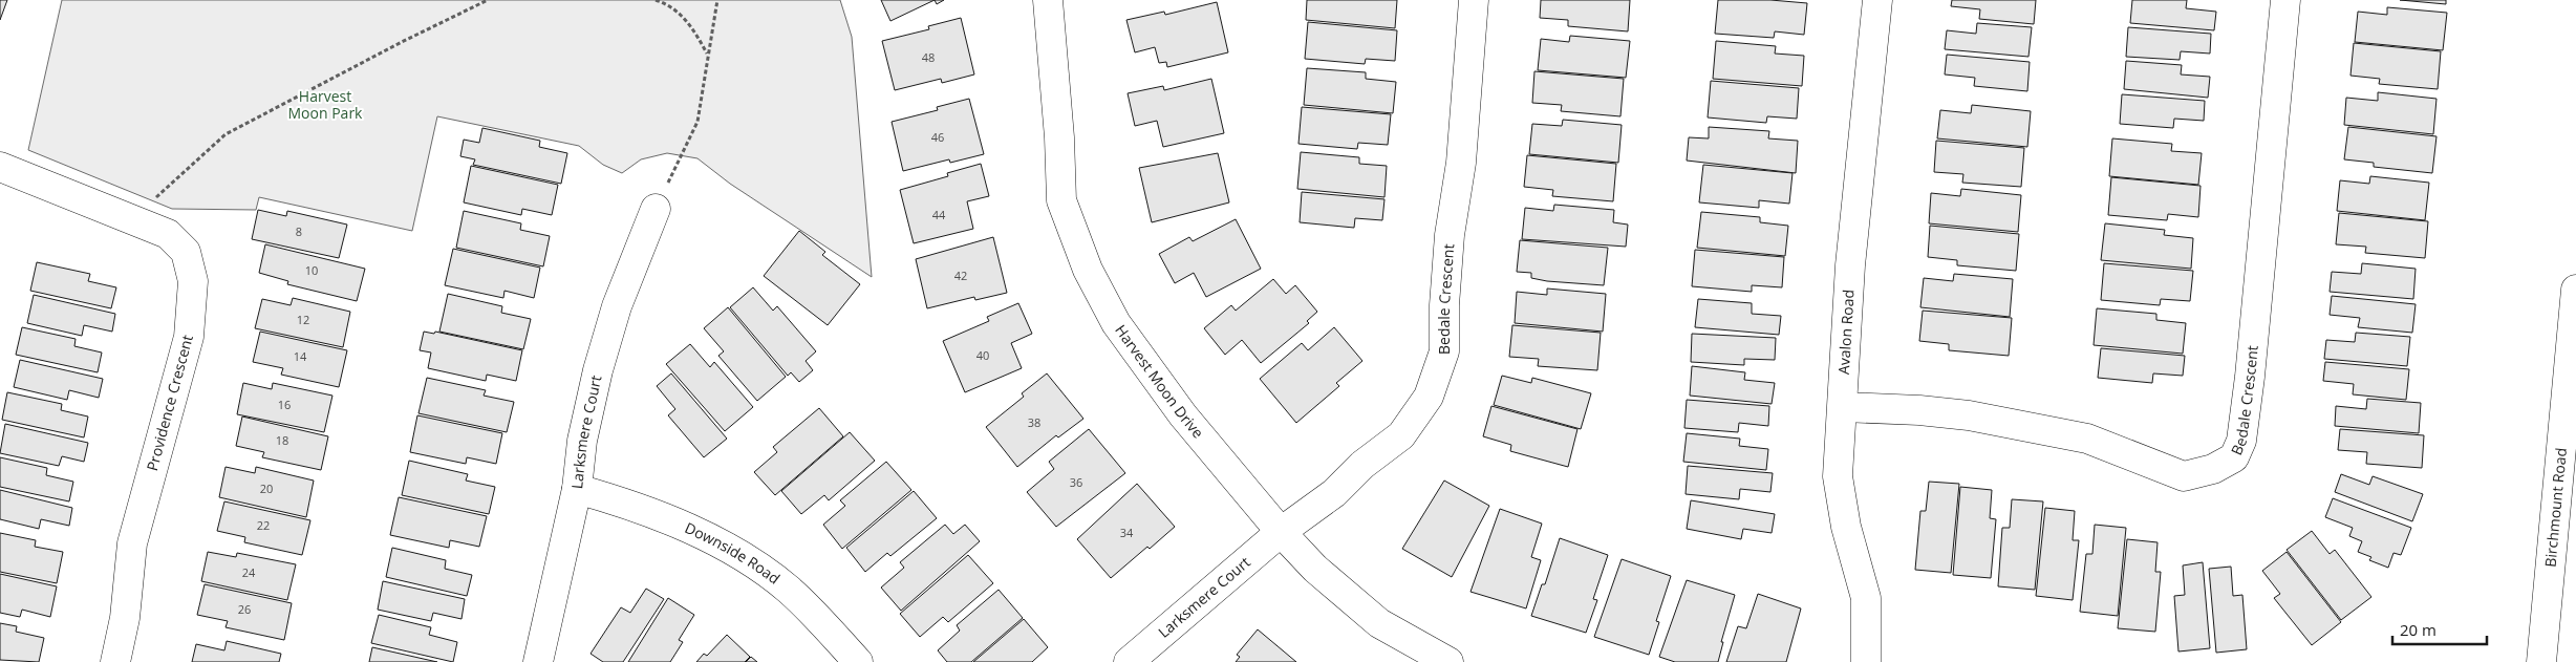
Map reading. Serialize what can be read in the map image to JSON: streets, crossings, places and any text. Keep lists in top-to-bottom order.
{
  "streets": {
    "street": [
      "Bedale Crescent",
      "Avalon Road",
      "Harvest Moon Drive",
      "Providence Crescent",
      "Larksmere Court",
      "Birchmount Road",
      "Downside Road"
    ]
  },
  "crossings": [
    ["Bedale Crescent", "Avalon Road"],
    ["Bedale Crescent", "Harvest Moon Drive"],
    ["Bedale Crescent", "Larksmere Court"],
    ["Harvest Moon Drive", "Larksmere Court"],
    ["Larksmere Court", "Downside Road"]
  ],
  "parks": ["Harvest Moon Park"],
  "house_numbers": [
    "48",
    "46",
    "44",
    "8",
    "10",
    "42",
    "12",
    "40",
    "14",
    "16",
    "38",
    "18",
    "36",
    "20",
    "22",
    "34",
    "24",
    "26"
  ],
  "scale_bar": "20 m"
}
